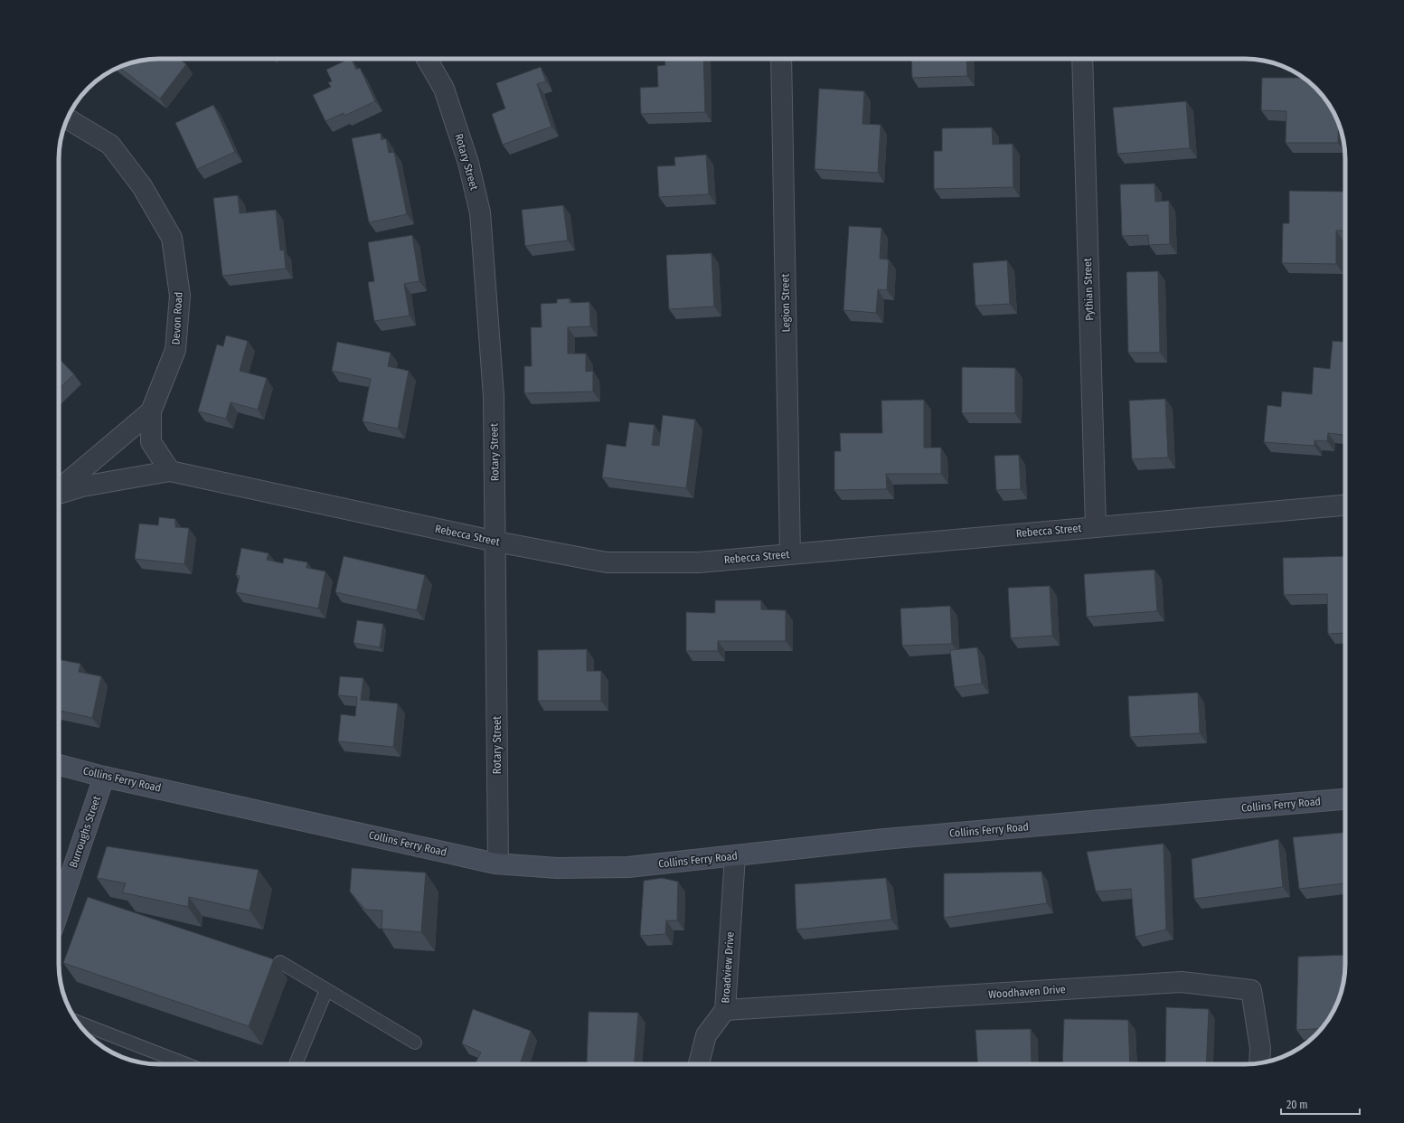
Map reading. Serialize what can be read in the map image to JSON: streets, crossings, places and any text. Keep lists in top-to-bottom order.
{
  "streets": {
    "street": [
      "Rotary Street",
      "Pythian Street",
      "Legion Street",
      "Devon Road",
      "Rebecca Street",
      "Collins Ferry Road",
      "Burroughs Street",
      "Broadview Drive",
      "Woodhaven Drive"
    ]
  },
  "crossings": [
    ["Rotary Street", "Rebecca Street"],
    ["Rotary Street", "Collins Ferry Road"],
    ["Pythian Street", "Rebecca Street"],
    ["Legion Street", "Rebecca Street"],
    ["Collins Ferry Road", "Burroughs Street"],
    ["Collins Ferry Road", "Broadview Drive"],
    ["Broadview Drive", "Woodhaven Drive"]
  ],
  "scale_bar": "20 m"
}
